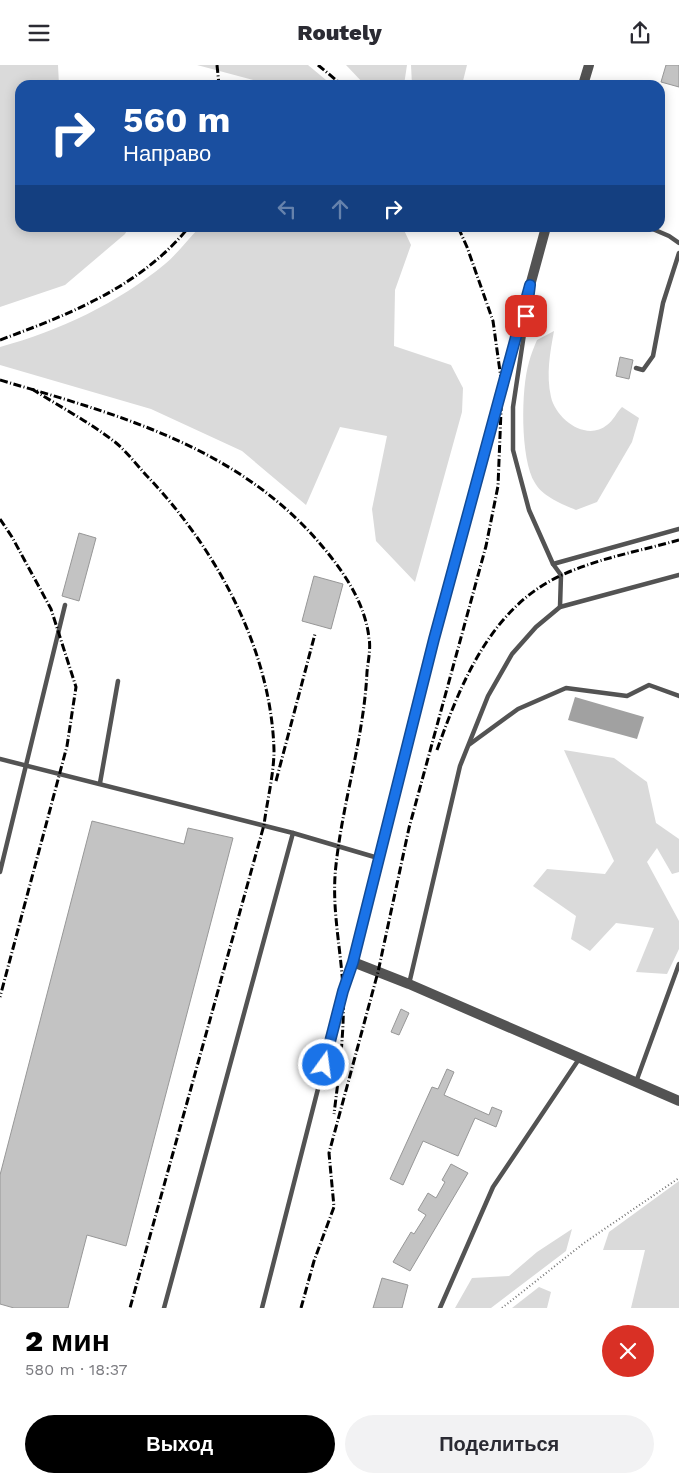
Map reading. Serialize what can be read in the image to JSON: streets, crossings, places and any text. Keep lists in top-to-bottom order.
{
  "page": {
    "header": "Routely",
    "turn": ["560 m", "Направо"],
    "heading": ["2 мин", "580 m · 18:37"],
    "buttons": ["Выход", "Поделиться"]
  }
}
